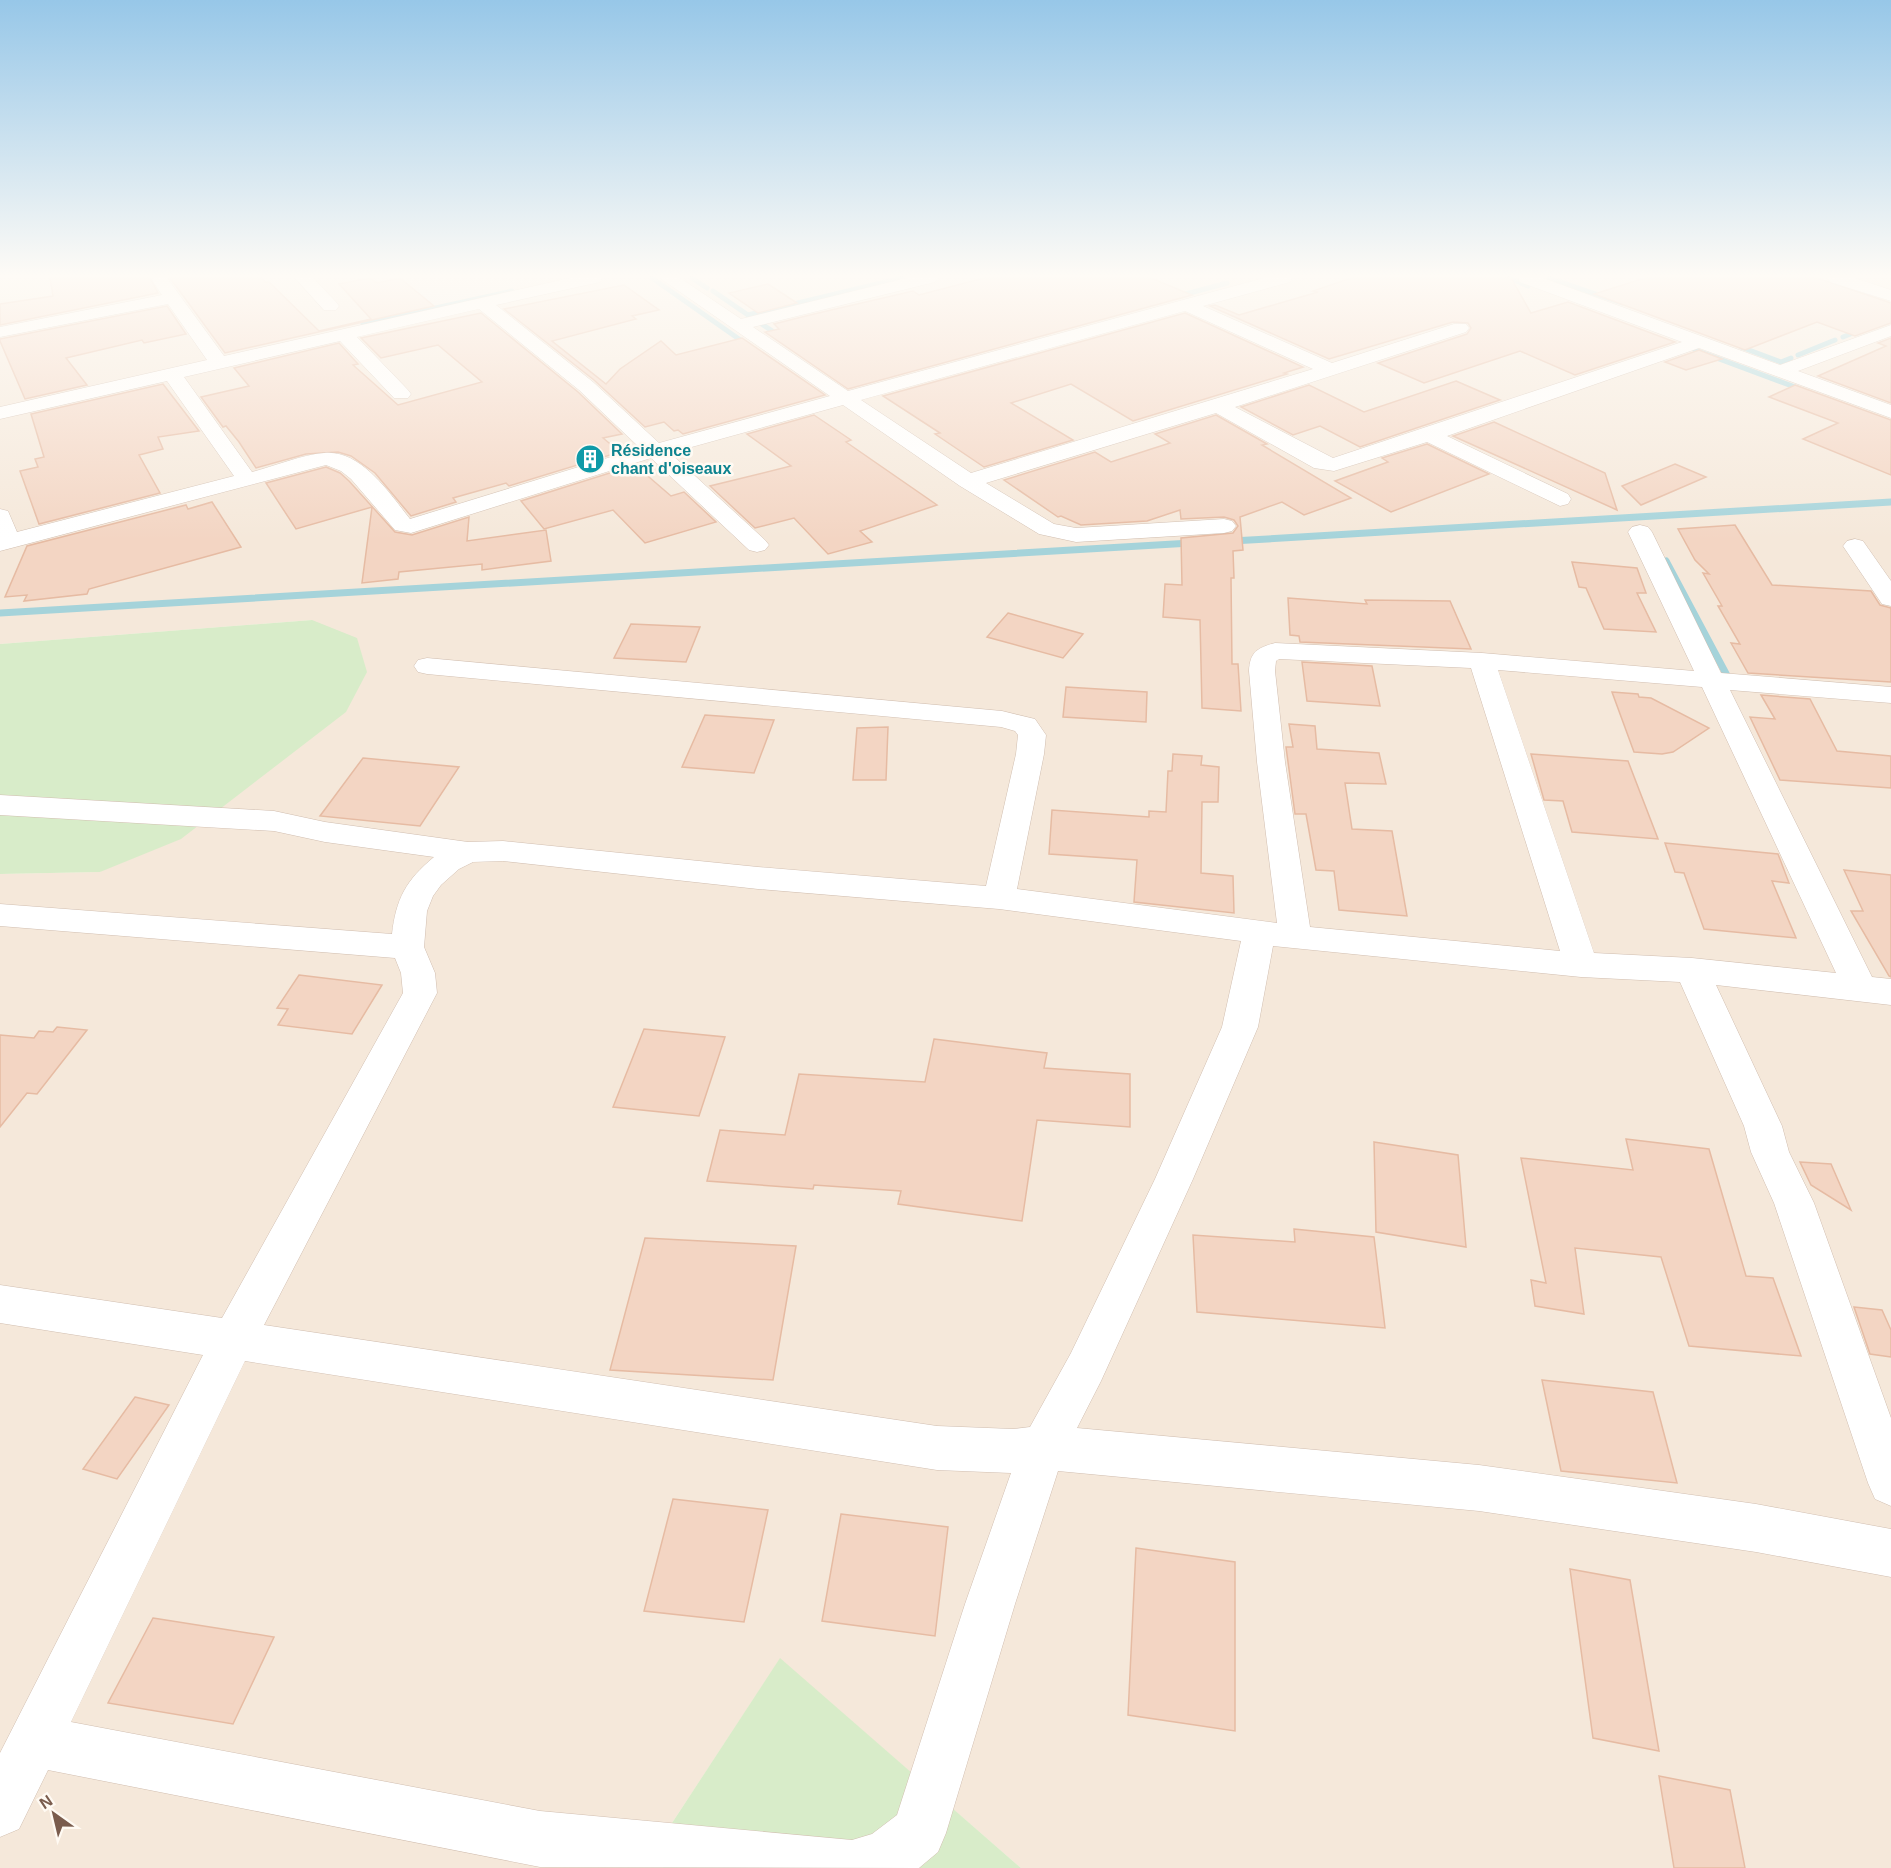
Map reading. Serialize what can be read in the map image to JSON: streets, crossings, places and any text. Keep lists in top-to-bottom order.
{
  "places": {
    "building": ["Résidence chant d'oiseaux"]
  },
  "north": "top left"
}
